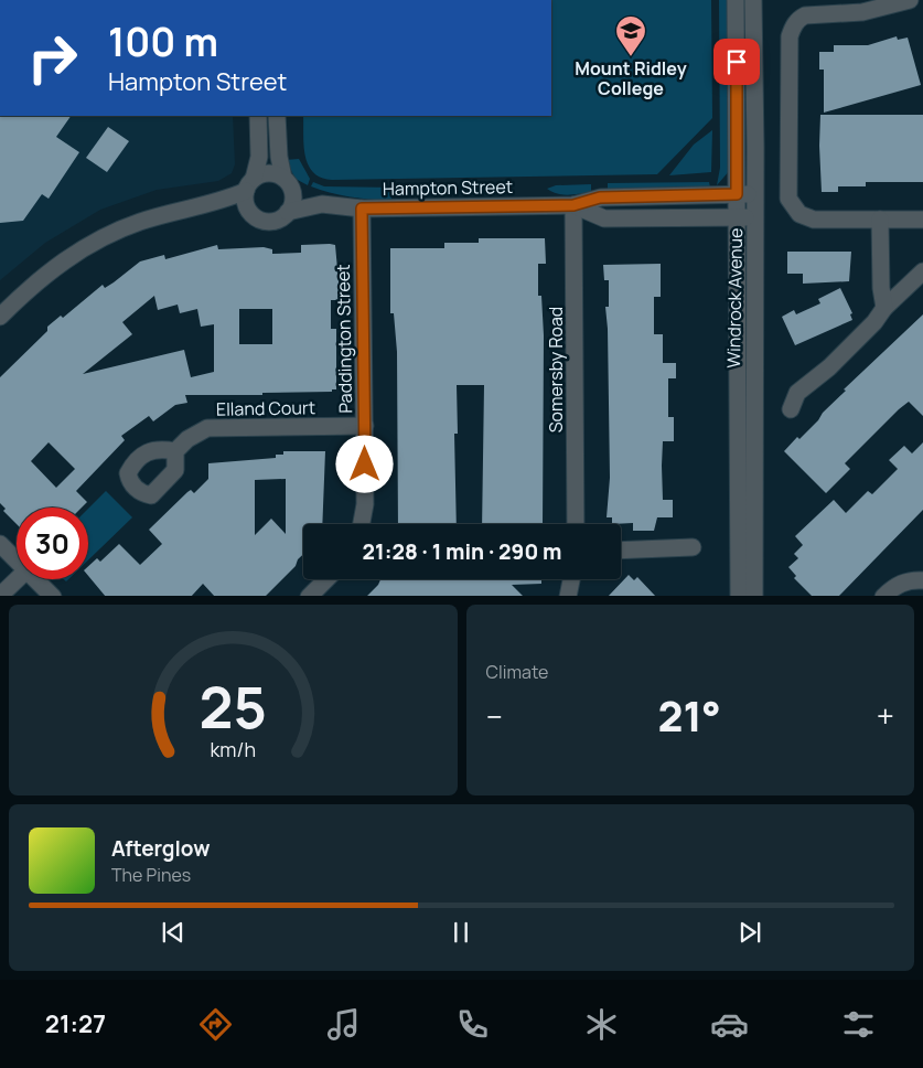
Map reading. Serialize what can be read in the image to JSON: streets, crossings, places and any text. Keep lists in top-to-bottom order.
{
  "streets": {
    "street": [
      "Hampton Street",
      "Windrock Avenue",
      "Paddington Street",
      "Somersby Road",
      "Elland Court"
    ]
  },
  "crossings": [
    ["Hampton Street", "Windrock Avenue"],
    ["Hampton Street", "Paddington Street"],
    ["Hampton Street", "Somersby Road"],
    ["Paddington Street", "Elland Court"]
  ],
  "places": {
    "school or university": ["Mount Ridley College"]
  },
  "page": {
    "turn": ["100 m", "Hampton Street"],
    "limit": "30",
    "trip": "21:28 · 1 min · 290 m",
    "tile": "Climate",
    "heat": ["−", "21°", "+"],
    "song": ["Afterglow", "The Pines"],
    "tabs": "21:27",
    "gauge": ["25", "km/h"]
  }
}
